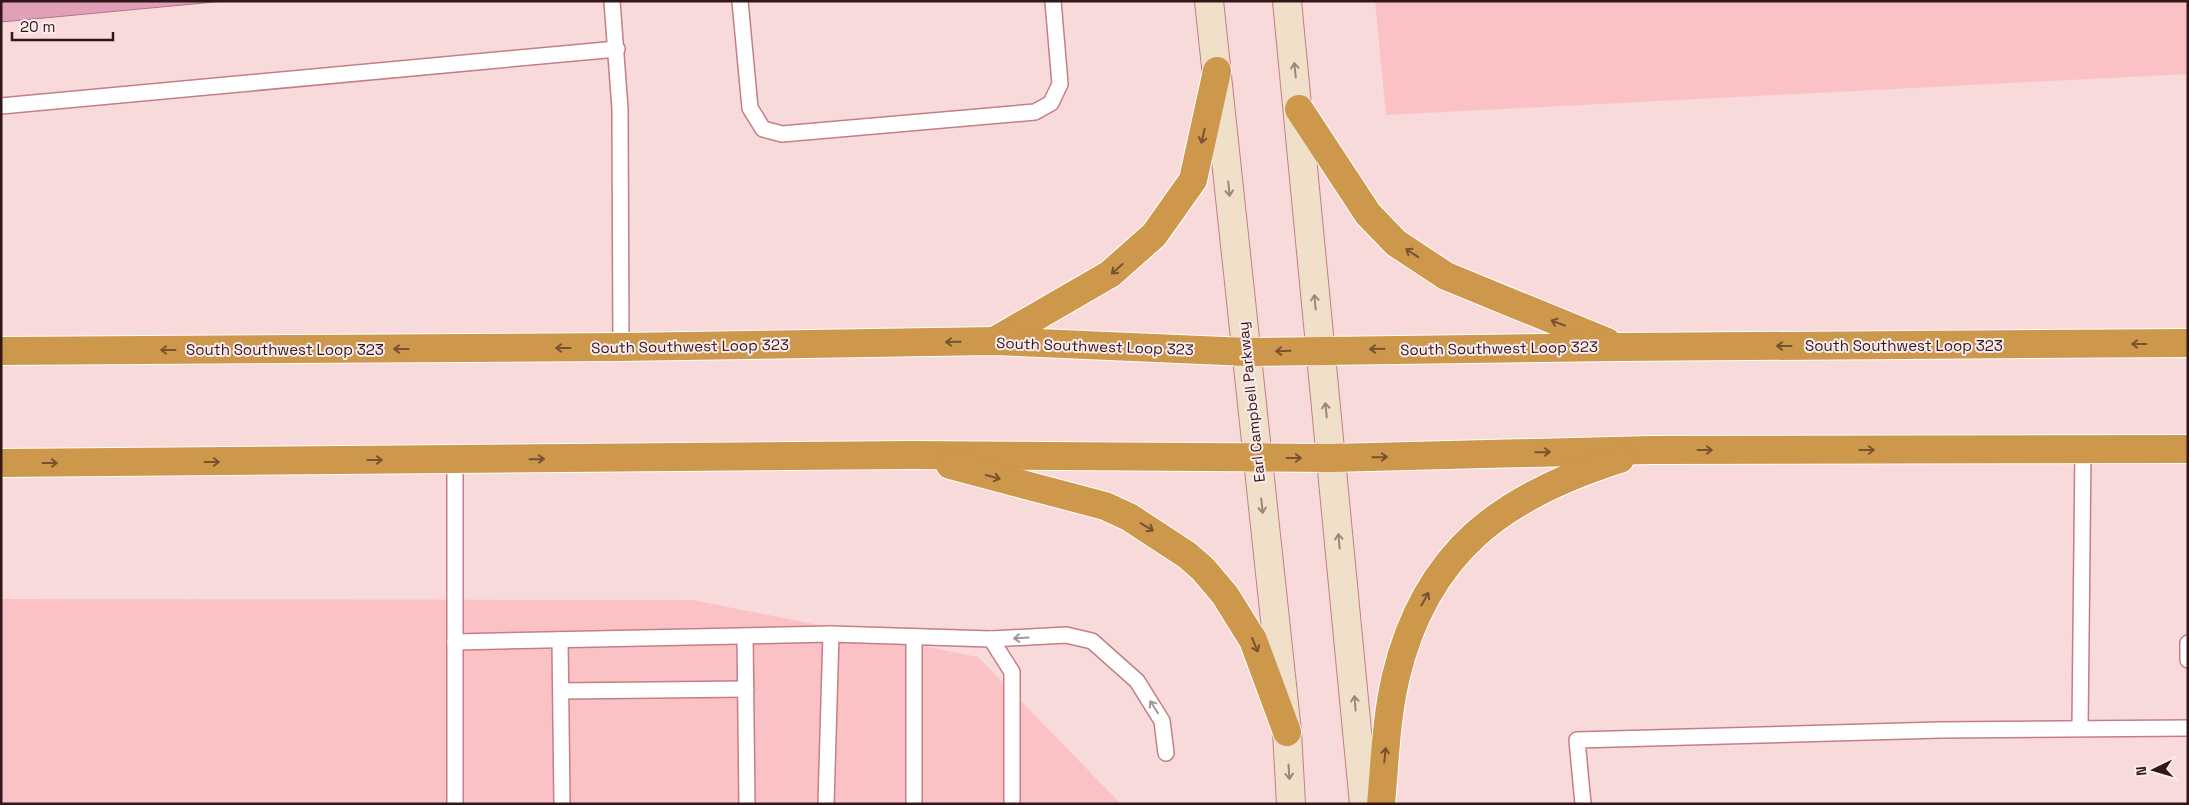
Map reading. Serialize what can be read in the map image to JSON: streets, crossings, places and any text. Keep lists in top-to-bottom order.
{
  "streets": {
    "highway": ["South Southwest Loop 323"],
    "main road": ["Earl Campbell Parkway"]
  },
  "crossings": [
    ["South Southwest Loop 323", "Earl Campbell Parkway"]
  ],
  "scale_bar": "20 m",
  "north": "left"
}
